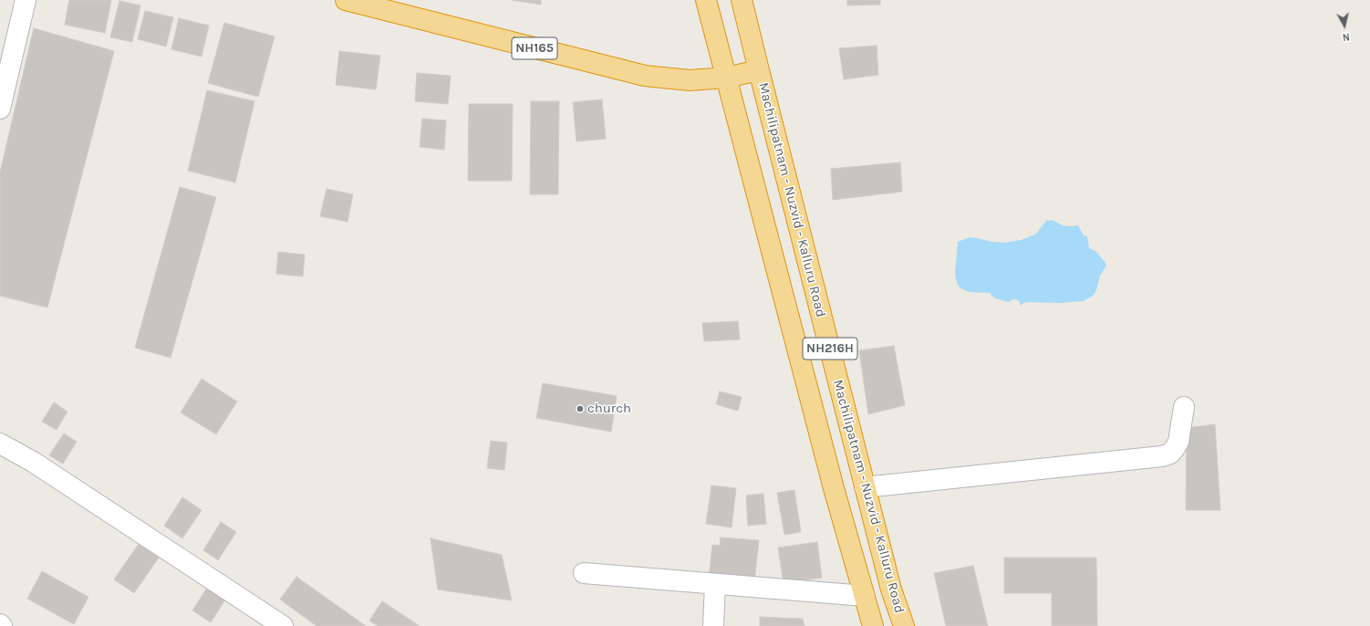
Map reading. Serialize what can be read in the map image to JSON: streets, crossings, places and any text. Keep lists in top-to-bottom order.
{
  "streets": {
    "highway": ["NH165", "Machilipatnam - Nuzvid - Kalluru Road", "NH216H"]
  },
  "crossings": [
    ["NH165", "Machilipatnam - Nuzvid - Kalluru Road"],
    ["NH165", "NH216H"]
  ],
  "places": ["church"],
  "north": "bottom"
}
